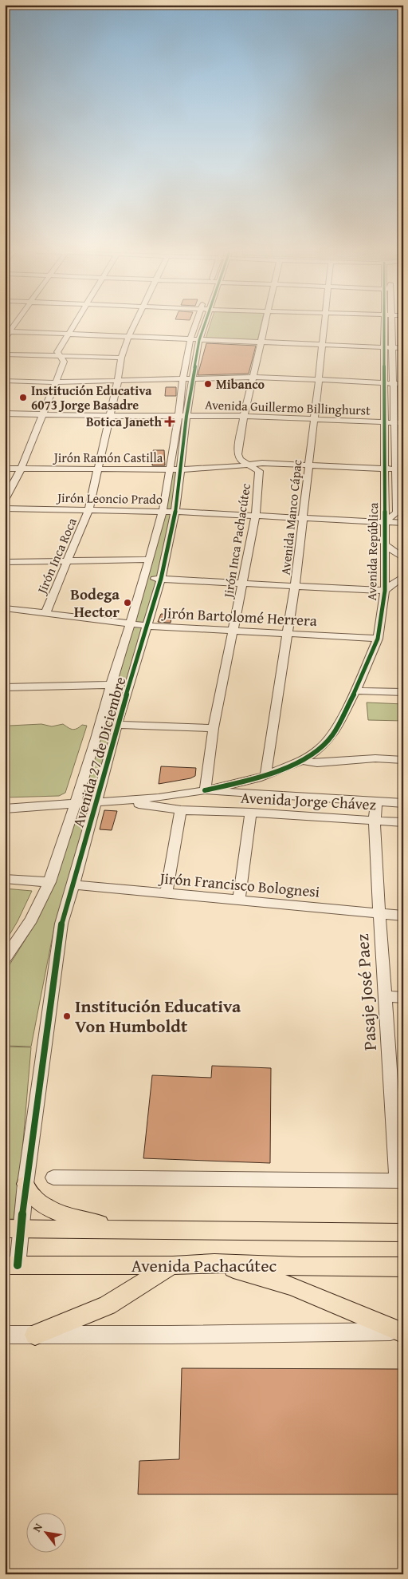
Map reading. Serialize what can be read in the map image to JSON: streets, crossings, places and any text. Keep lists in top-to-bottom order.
{
  "streets": {
    "main road": ["Avenida Pachacútec"],
    "street": [
      "Avenida Guillermo Billinghurst",
      "Jirón Ramón Castilla",
      "Jirón Leoncio Prado",
      "Avenida Manco Cápac",
      "Jirón Inca Pachacútec",
      "Avenida República",
      "Jirón Inca Roca",
      "Jirón Bartolomé Herrera",
      "Avenida 27 de Diciembre",
      "Avenida Jorge Chávez",
      "Jirón Francisco Bolognesi",
      "Pasaje José Paez"
    ]
  },
  "crossings": [
    ["Avenida Guillermo Billinghurst", "Avenida Manco Cápac"],
    ["Avenida Guillermo Billinghurst", "Jirón Inca Pachacútec"],
    ["Avenida Guillermo Billinghurst", "Avenida República"],
    ["Avenida Guillermo Billinghurst", "Jirón Inca Roca"],
    ["Avenida Guillermo Billinghurst", "Avenida 27 de Diciembre"],
    ["Jirón Ramón Castilla", "Avenida Manco Cápac"],
    ["Jirón Ramón Castilla", "Jirón Inca Pachacútec"],
    ["Jirón Ramón Castilla", "Avenida República"],
    ["Jirón Ramón Castilla", "Jirón Inca Roca"],
    ["Jirón Ramón Castilla", "Avenida 27 de Diciembre"],
    ["Jirón Leoncio Prado", "Avenida Manco Cápac"],
    ["Jirón Leoncio Prado", "Jirón Inca Pachacútec"],
    ["Jirón Leoncio Prado", "Avenida República"],
    ["Jirón Leoncio Prado", "Jirón Inca Roca"],
    ["Jirón Leoncio Prado", "Avenida 27 de Diciembre"],
    ["Avenida Manco Cápac", "Avenida República"],
    ["Avenida Manco Cápac", "Jirón Bartolomé Herrera"],
    ["Jirón Inca Pachacútec", "Avenida República"],
    ["Jirón Inca Pachacútec", "Jirón Bartolomé Herrera"],
    ["Jirón Inca Pachacútec", "Avenida Jorge Chávez"],
    ["Avenida República", "Jirón Bartolomé Herrera"],
    ["Avenida República", "Avenida Jorge Chávez"],
    ["Jirón Inca Roca", "Jirón Bartolomé Herrera"],
    ["Jirón Bartolomé Herrera", "Avenida 27 de Diciembre"],
    ["Avenida 27 de Diciembre", "Avenida Jorge Chávez"],
    ["Avenida 27 de Diciembre", "Jirón Francisco Bolognesi"],
    ["Avenida 27 de Diciembre", "Avenida Pachacútec"],
    ["Avenida Jorge Chávez", "Pasaje José Paez"],
    ["Jirón Francisco Bolognesi", "Pasaje José Paez"]
  ],
  "places": {
    "other": [
      "Mibanco",
      "Institución Educativa 6073 Jorge Basadre",
      "Bodega Hector",
      "Institución Educativa Von Humboldt"
    ],
    "health": ["Botica Janeth"]
  },
  "north": "top left"
}
